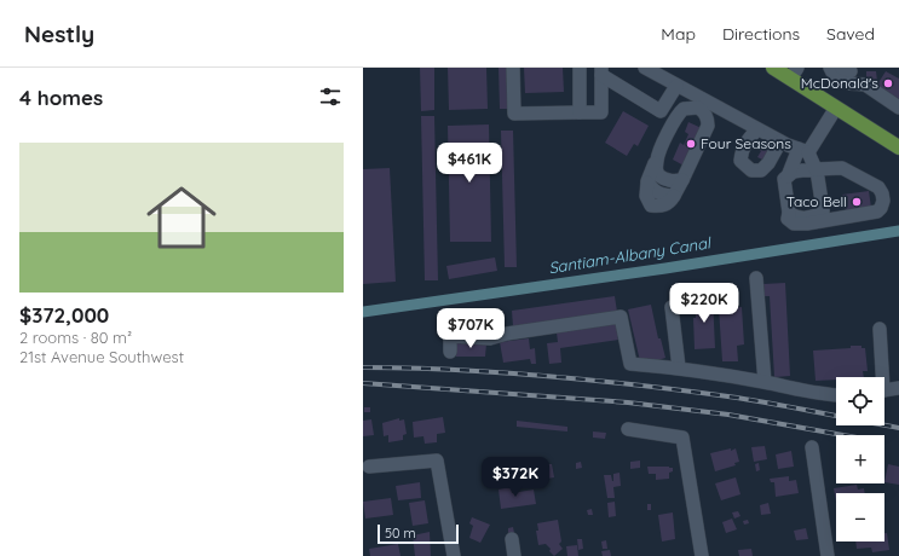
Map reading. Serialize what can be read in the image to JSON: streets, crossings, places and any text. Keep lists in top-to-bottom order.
{
  "water": ["Santiam-Albany Canal"],
  "places": ["McDonald's", "Four Seasons", "Taco Bell"],
  "scale_bar": "50 m",
  "page": {
    "header": "Nestly",
    "nav": ["Map", "Directions", "Saved"],
    "heading": "4 homes",
    "list": [
      {
        "name": "$372,000",
        "note": "2 rooms · 80 m² · 21st Avenue Southwest"
      }
    ],
    "price": [
      "$461K",
      "$220K",
      "$707K",
      "$372K"
    ],
    "map_buttons": ["+", "−"],
    "scale": "50 m"
  }
}
